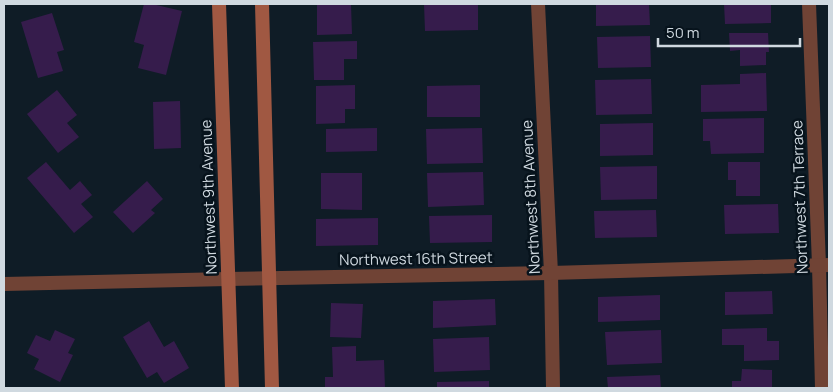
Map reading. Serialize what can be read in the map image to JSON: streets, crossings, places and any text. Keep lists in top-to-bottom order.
{
  "streets": {
    "main road": ["Northwest 9th Avenue"],
    "street": ["Northwest 8th Avenue", "Northwest 7th Terrace", "Northwest 16th Street"]
  },
  "crossings": [
    ["Northwest 9th Avenue", "Northwest 16th Street"],
    ["Northwest 8th Avenue", "Northwest 16th Street"],
    ["Northwest 7th Terrace", "Northwest 16th Street"]
  ],
  "scale_bar": "50 m"
}
